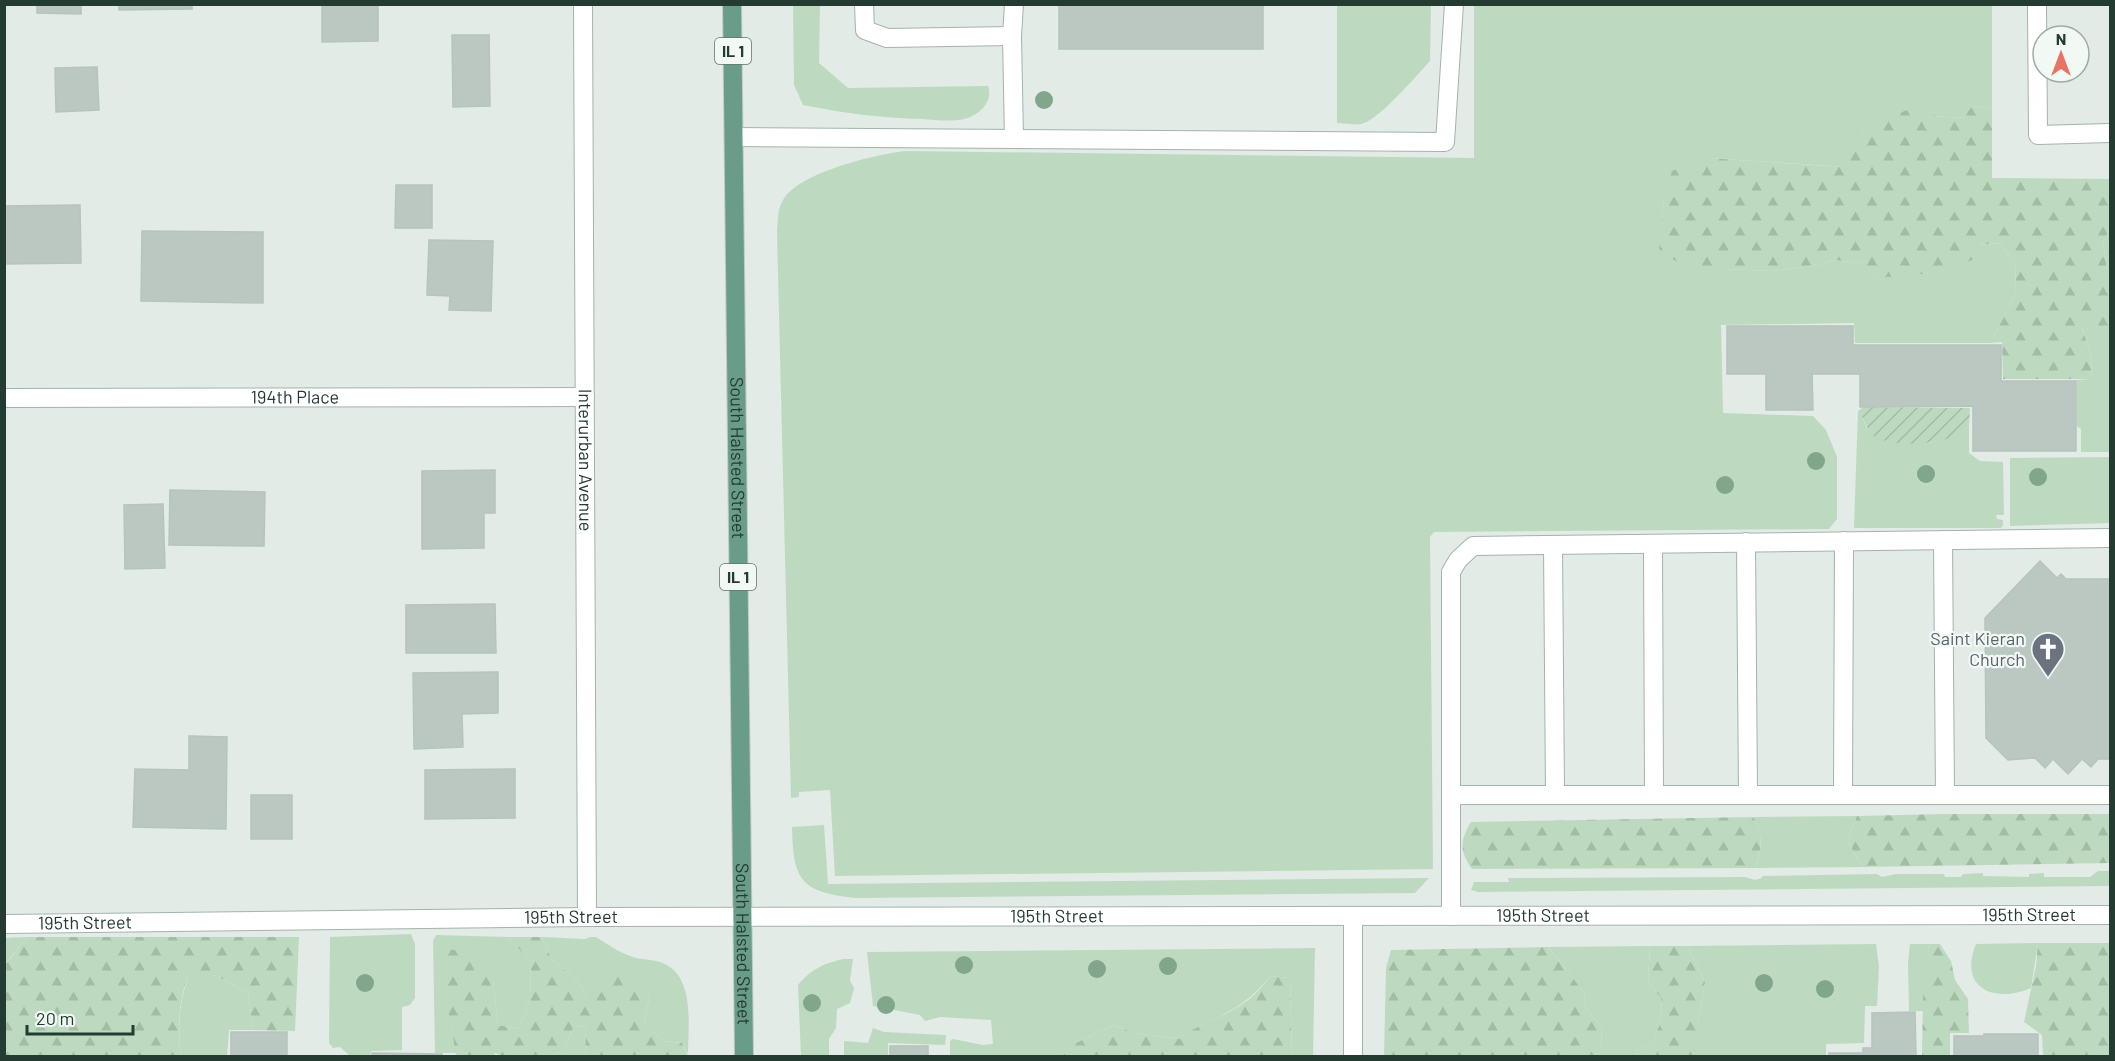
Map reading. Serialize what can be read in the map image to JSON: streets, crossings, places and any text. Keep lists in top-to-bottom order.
{
  "streets": {
    "main road": ["IL 1", "South Halsted Street"],
    "street": ["194th Place", "Interurban Avenue", "195th Street"]
  },
  "crossings": [
    ["194th Place", "Interurban Avenue"],
    ["South Halsted Street", "195th Street"],
    ["Interurban Avenue", "195th Street"]
  ],
  "places": {
    "church": ["Saint Kieran Church"]
  },
  "scale_bar": "20 m",
  "north": "top"
}
